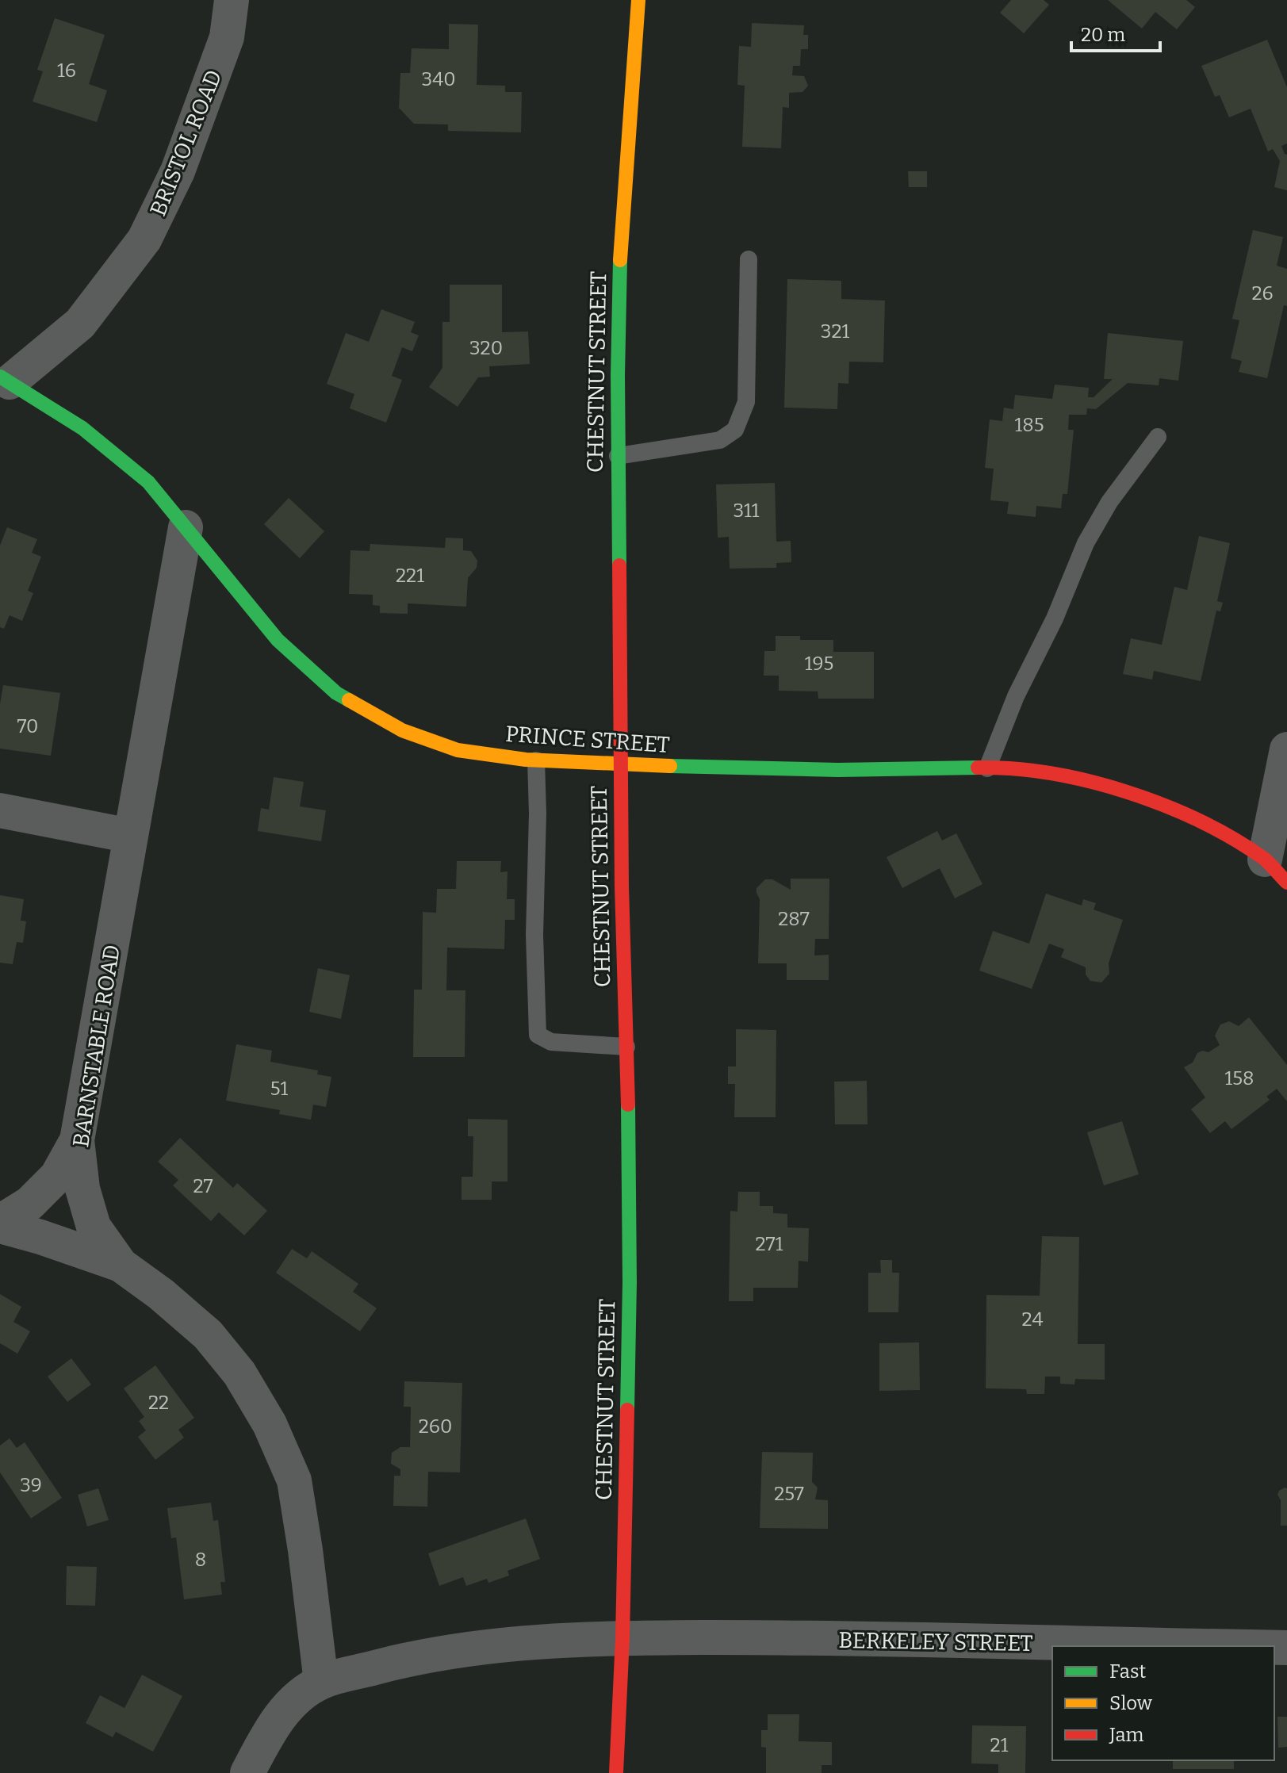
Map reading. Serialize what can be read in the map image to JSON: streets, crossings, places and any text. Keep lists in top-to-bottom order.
{
  "streets": {
    "main road": ["CHESTNUT STREET", "PRINCE STREET"],
    "street": ["BRISTOL ROAD", "BARNSTABLE ROAD", "BERKELEY STREET"]
  },
  "crossings": [
    ["BRISTOL ROAD", "PRINCE STREET"],
    ["CHESTNUT STREET", "PRINCE STREET"],
    ["CHESTNUT STREET", "BERKELEY STREET"],
    ["PRINCE STREET", "BARNSTABLE ROAD"],
    ["BARNSTABLE ROAD", "BERKELEY STREET"]
  ],
  "house_numbers": [
    "16",
    "340",
    "26",
    "321",
    "320",
    "185",
    "311",
    "221",
    "195",
    "70",
    "287",
    "158",
    "51",
    "27",
    "271",
    "24",
    "22",
    "260",
    "39",
    "257",
    "8",
    "21"
  ],
  "legend": ["Fast", "Slow", "Jam"],
  "scale_bar": "20 m"
}
